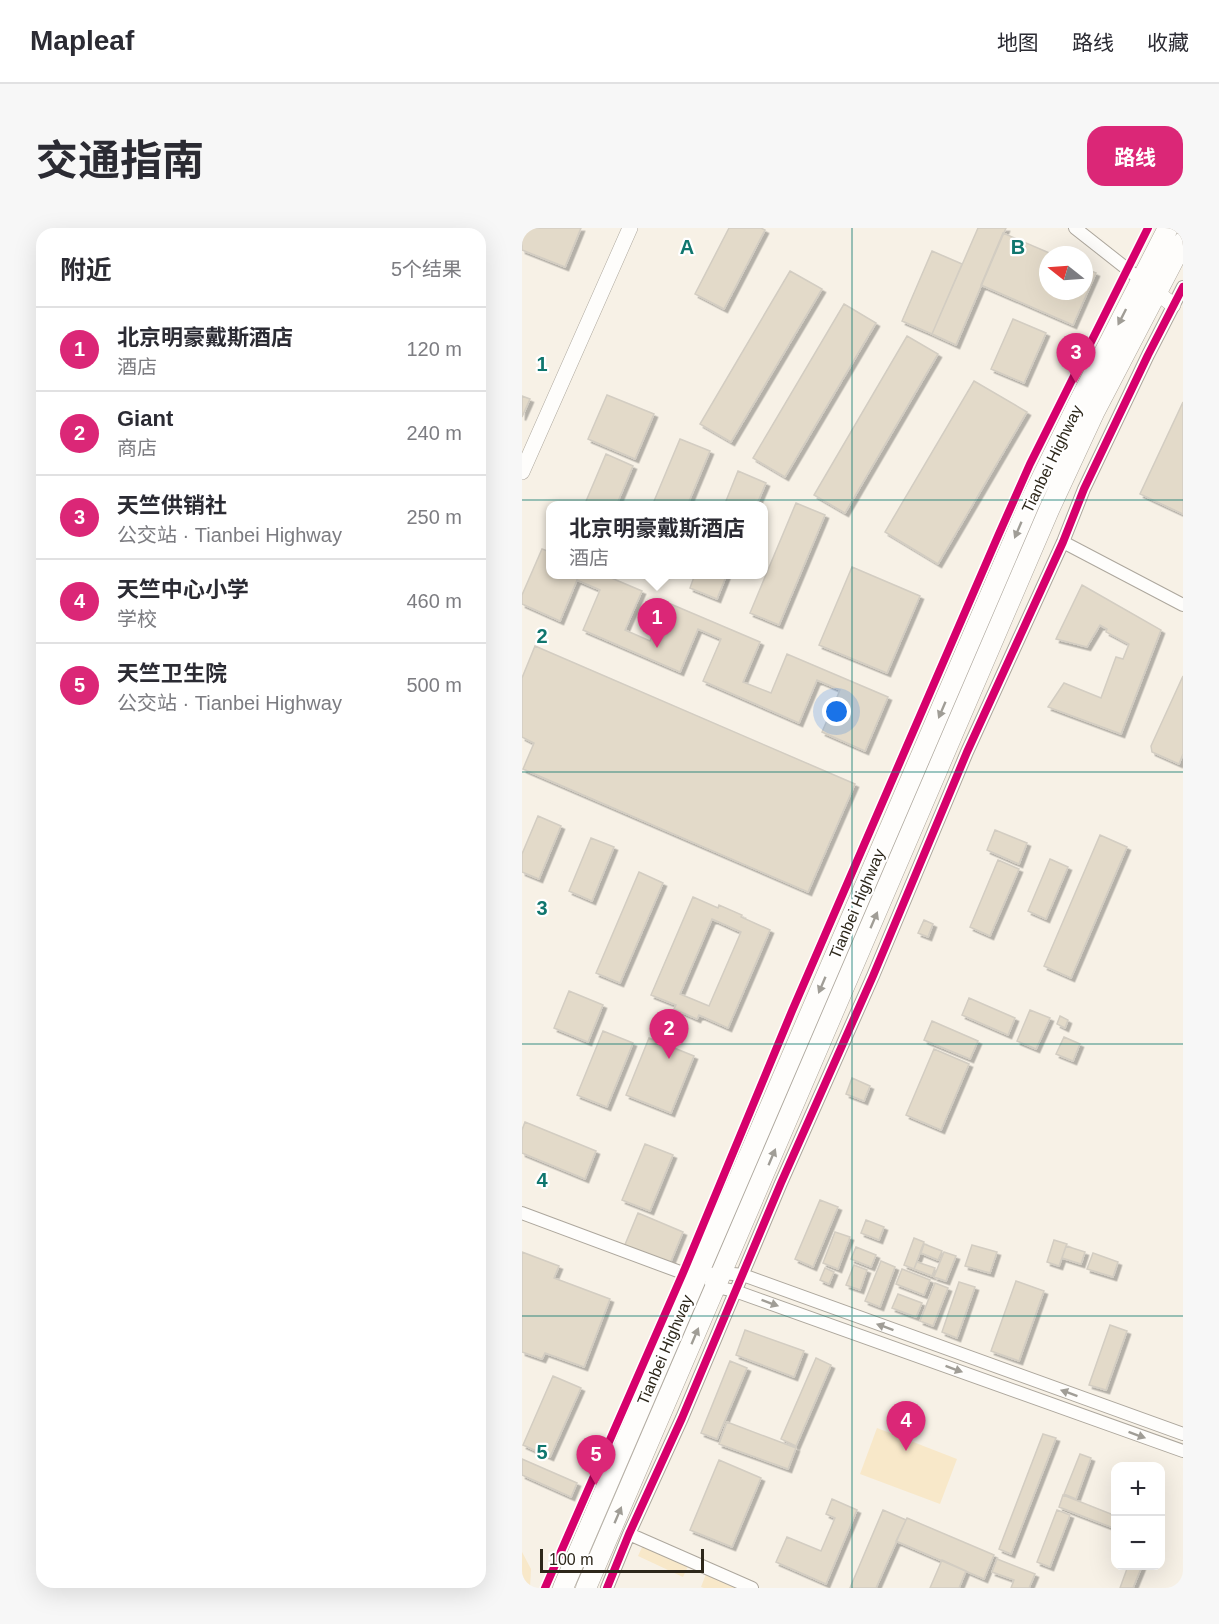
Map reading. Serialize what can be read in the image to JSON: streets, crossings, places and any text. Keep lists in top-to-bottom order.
{
  "streets": {
    "main road": ["Tianbei Highway"]
  },
  "scale_bar": "100 m",
  "north": "left",
  "page": {
    "header": "Mapleaf",
    "nav": ["地图", "路线", "收藏"],
    "title": "交通指南",
    "buttons": "路线",
    "heading": ["附近", "5个结果"],
    "list": [
      {
        "mark": "1",
        "name": "北京明豪戴斯酒店",
        "note": "酒店",
        "value": "120 m"
      },
      {
        "mark": "2",
        "name": "Giant",
        "note": "商店",
        "value": "240 m"
      },
      {
        "mark": "3",
        "name": "天竺供销社",
        "note": "公交站 · Tianbei Highway",
        "value": "250 m"
      },
      {
        "mark": "4",
        "name": "天竺中心小学",
        "note": "学校",
        "value": "460 m"
      },
      {
        "mark": "5",
        "name": "天竺卫生院",
        "note": "公交站 · Tianbei Highway",
        "value": "500 m"
      }
    ],
    "pins": [
      "3",
      "1",
      "2",
      "4",
      "5"
    ],
    "popup": ["北京明豪戴斯酒店", "酒店"],
    "map_buttons": ["+", "−"],
    "scale": "100 m"
  },
  "grid": {
    "columns": ["A", "B"],
    "rows": [
      "1",
      "2",
      "3",
      "4",
      "5"
    ]
  }
}
